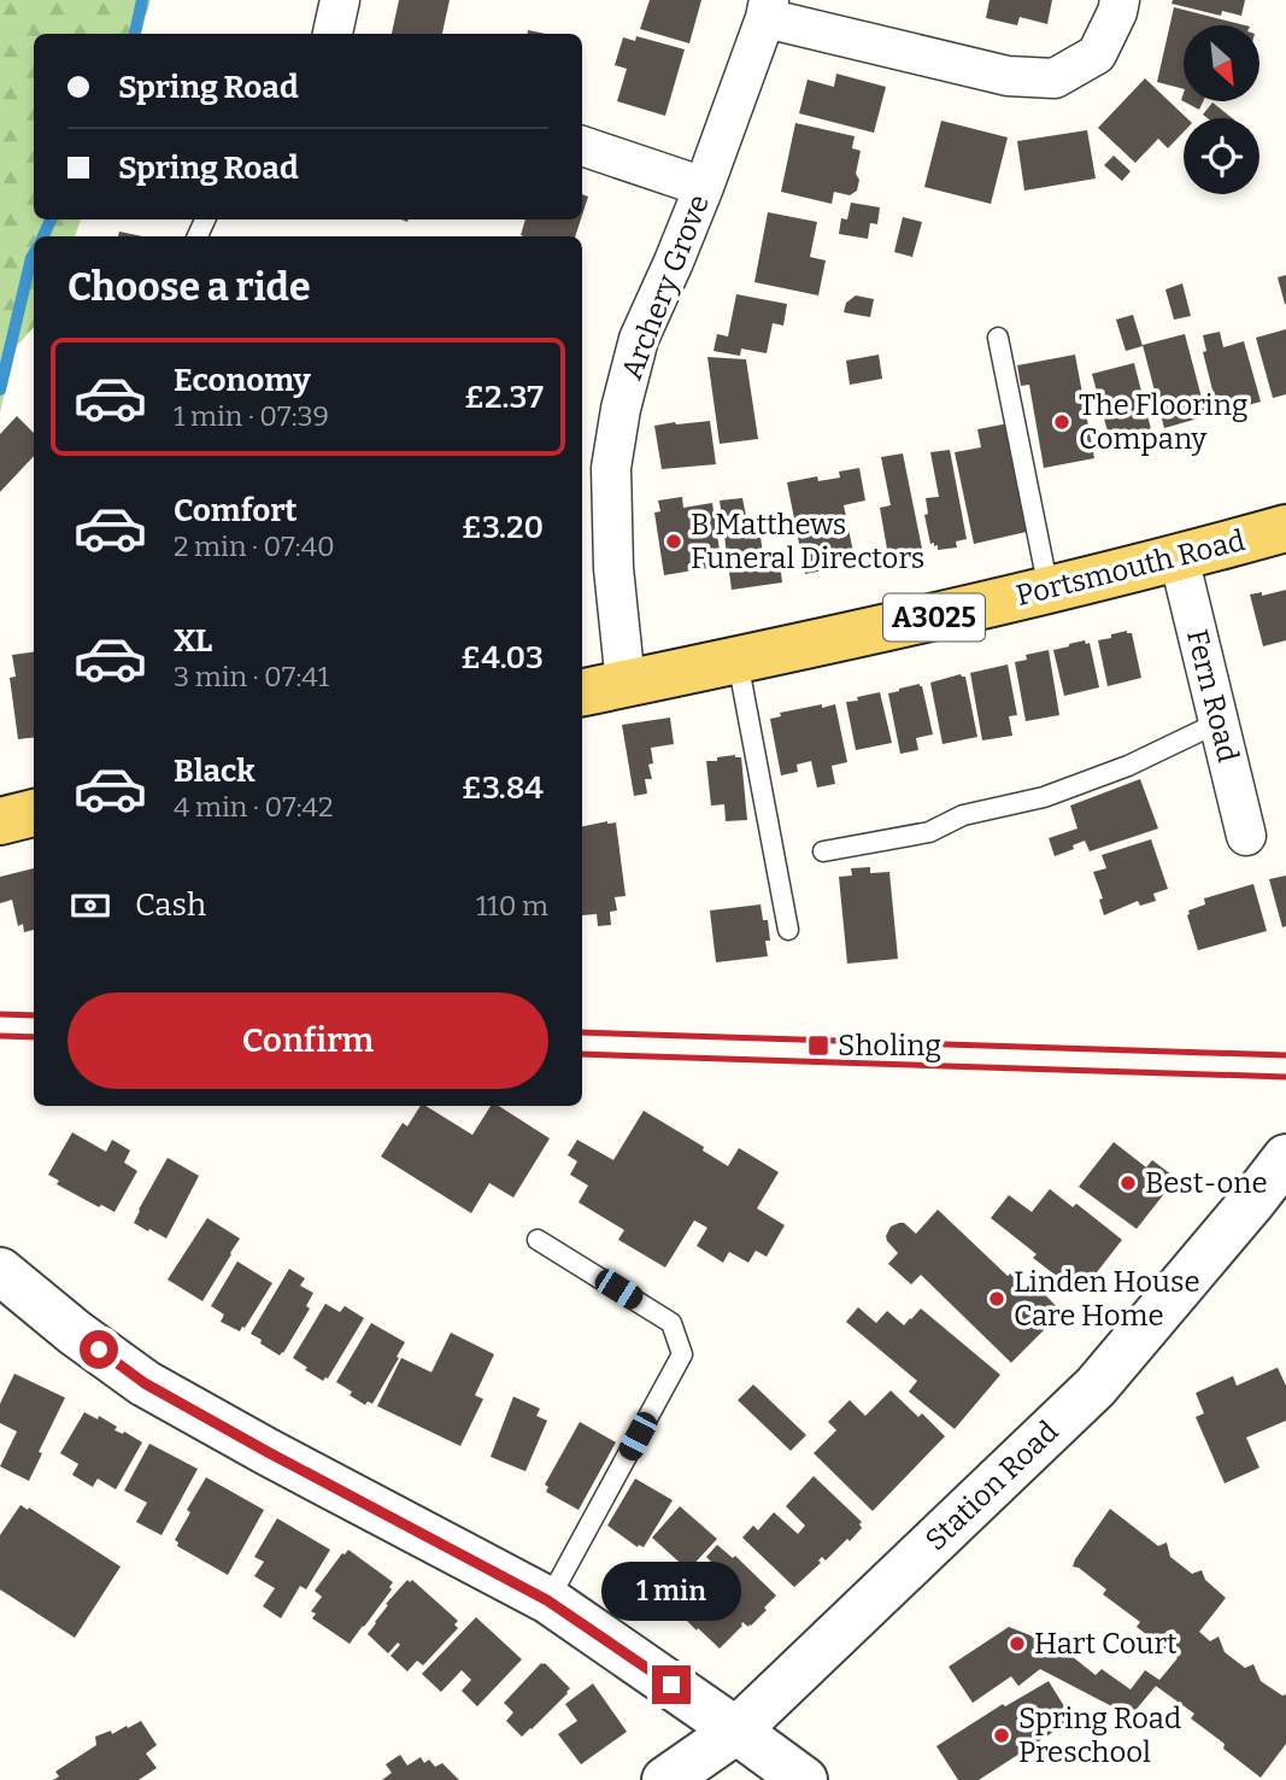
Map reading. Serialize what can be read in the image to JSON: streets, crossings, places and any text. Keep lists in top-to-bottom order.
{
  "streets": {
    "main road": ["Portsmouth Road", "A3025"],
    "street": ["Archery Grove", "Fern Road", "Station Road"]
  },
  "crossings": [
    ["Archery Grove", "Portsmouth Road"],
    ["Portsmouth Road", "Fern Road"]
  ],
  "places": {
    "other": [
      "The Flooring Company",
      "B Matthews Funeral Directors",
      "Best-one",
      "Linden House Care Home",
      "Hart Court",
      "Spring Road Preschool"
    ],
    "transit": ["Sholing"]
  },
  "north": "bottom right",
  "page": {
    "banner": ["Spring Road", "Spring Road"],
    "heading": "Choose a ride",
    "list": [
      {
        "name": "Economy",
        "note": "1 min · 07:39",
        "value": "£2.37"
      },
      {
        "name": "Comfort",
        "note": "2 min · 07:40",
        "value": "£3.20"
      },
      {
        "name": "XL",
        "note": "3 min · 07:41",
        "value": "£4.03"
      },
      {
        "name": "Black",
        "note": "4 min · 07:42",
        "value": "£3.84"
      }
    ],
    "pay": ["Cash", "110 m"],
    "buttons": "Confirm",
    "bubble": "1 min"
  }
}
